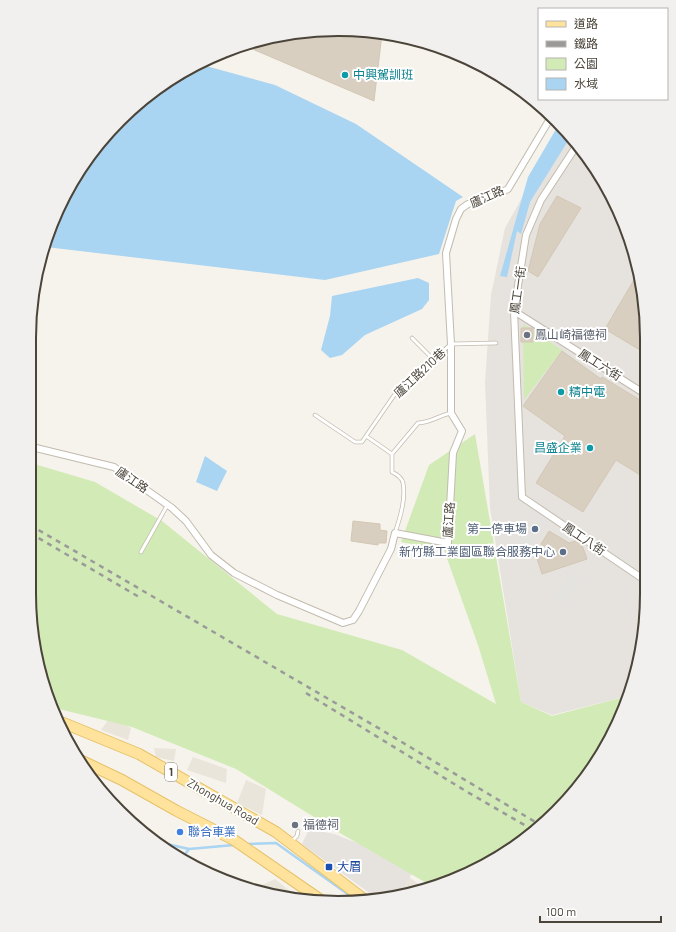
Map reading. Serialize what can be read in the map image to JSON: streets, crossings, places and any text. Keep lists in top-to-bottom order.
{
  "streets": {
    "main road": ["1", "Zhonghua Road"],
    "street": [
      "廬江路",
      "鳳工一街",
      "鳳工六街",
      "鳳工八街"
    ],
    "lane": ["廬江路210巷"]
  },
  "crossings": [
    ["廬江路", "廬江路210巷"],
    ["鳳工一街", "鳳工六街"],
    ["鳳工一街", "鳳工八街"],
    ["1", "Zhonghua Road"]
  ],
  "places": {
    "other": [
      "中興駕訓班",
      "鳳山崎福德祠",
      "精中電",
      "昌盛企業",
      "第一停車場",
      "新竹縣工業園區聯合服務中心",
      "福德祠",
      "聯合車業"
    ],
    "transit": ["大眉"]
  },
  "legend": [
    "道路",
    "鐵路",
    "公園",
    "水域"
  ],
  "scale_bar": "100 m"
}
